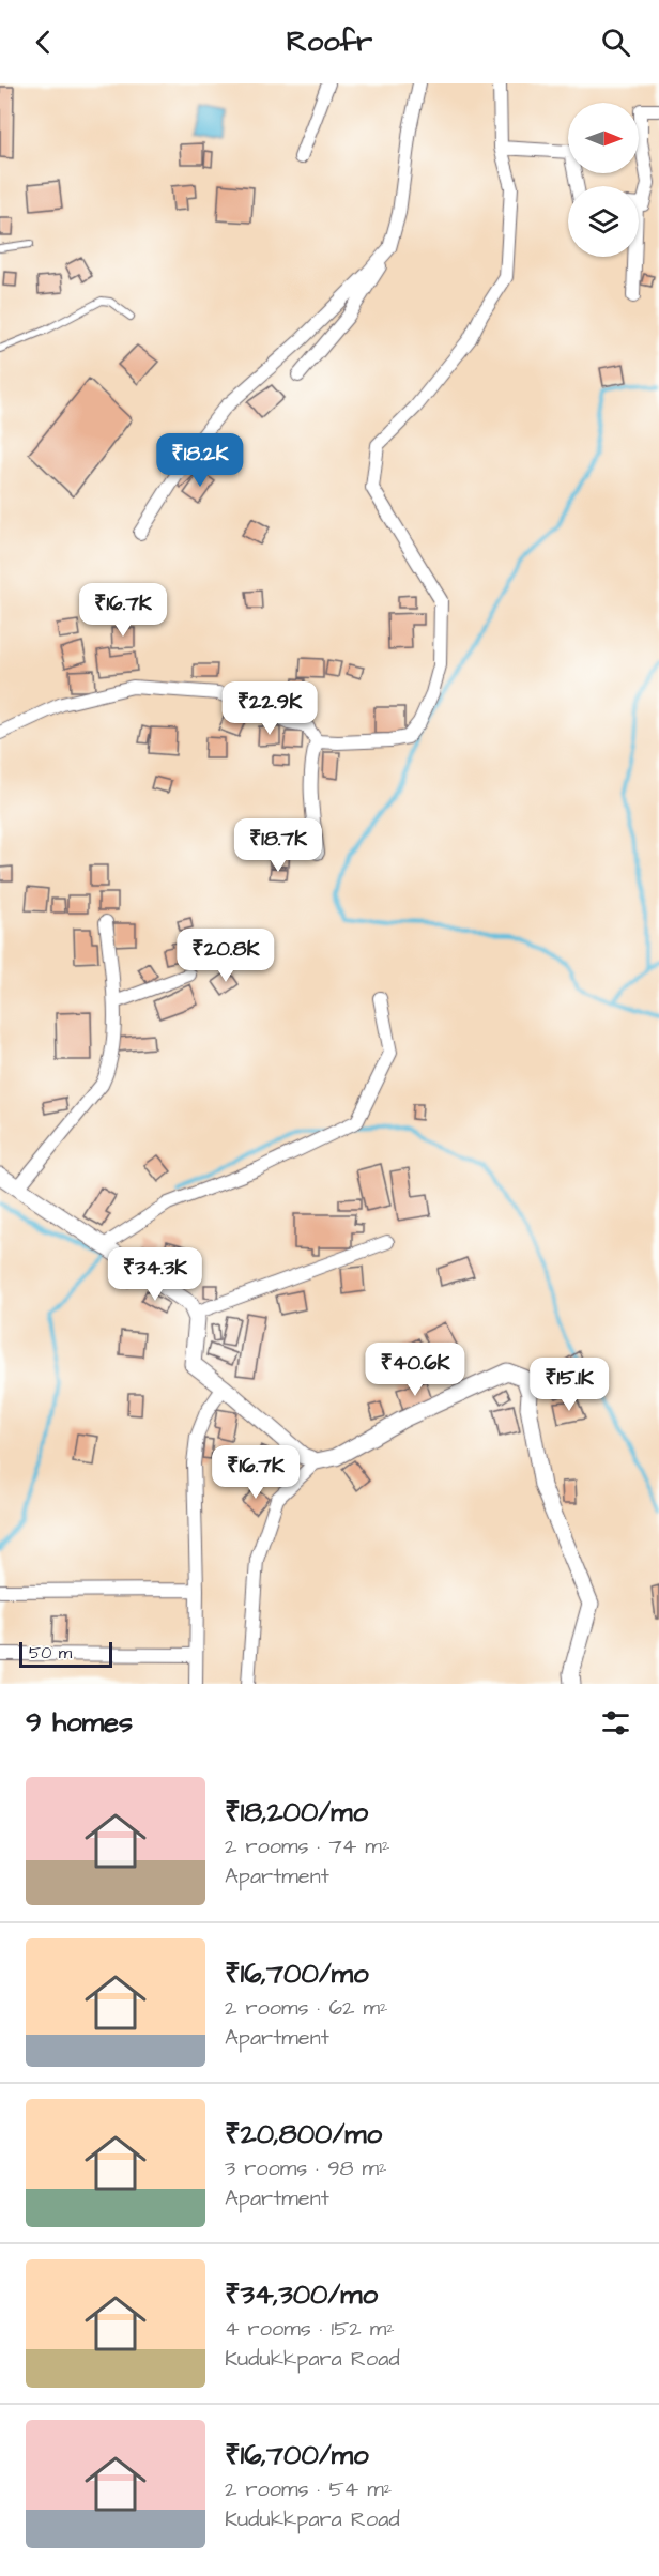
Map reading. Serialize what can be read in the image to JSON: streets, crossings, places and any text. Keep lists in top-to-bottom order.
{
  "scale_bar": "50 m",
  "north": "right",
  "page": {
    "header": "Roofr",
    "price": [
      "₹18.2K",
      "₹16.7K",
      "₹22.9K",
      "₹18.7K",
      "₹20.8K",
      "₹34.3K",
      "₹40.6K",
      "₹15.1K",
      "₹16.7K"
    ],
    "scale": "50 m",
    "heading": "9 homes",
    "list": [
      {
        "name": "₹18,200/mo",
        "note": "2 rooms · 74 m² · Apartment"
      },
      {
        "name": "₹16,700/mo",
        "note": "2 rooms · 62 m² · Apartment"
      },
      {
        "name": "₹20,800/mo",
        "note": "3 rooms · 98 m² · Apartment"
      },
      {
        "name": "₹34,300/mo",
        "note": "4 rooms · 152 m² · Kudukkpara Road"
      },
      {
        "name": "₹16,700/mo",
        "note": "2 rooms · 54 m² · Kudukkpara Road"
      }
    ]
  }
}
